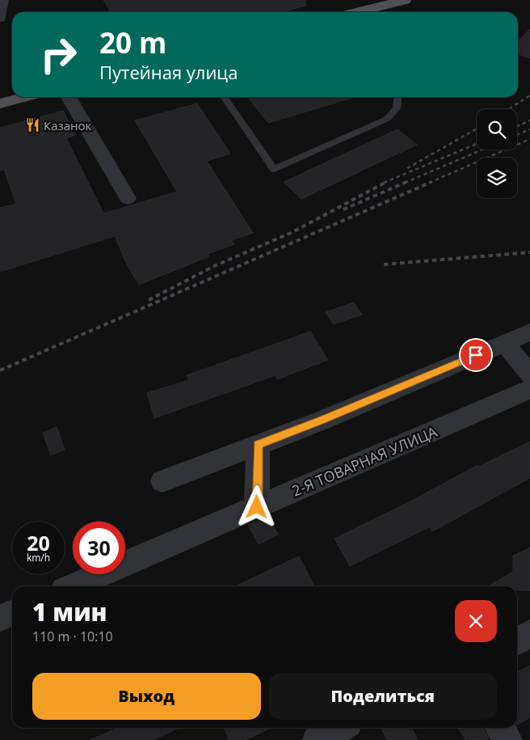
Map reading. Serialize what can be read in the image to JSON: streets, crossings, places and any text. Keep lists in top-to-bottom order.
{
  "streets": {
    "street": ["2-Я ТОВАРНАЯ УЛИЦА"]
  },
  "places": {
    "restaurant": ["Казанок"]
  },
  "page": {
    "turn": ["20 m", "Путейная улица"],
    "speed": "20 km/h",
    "limit": "30",
    "heading": ["1 мин", "110 m · 10:10"],
    "buttons": ["Выход", "Поделиться"]
  }
}
